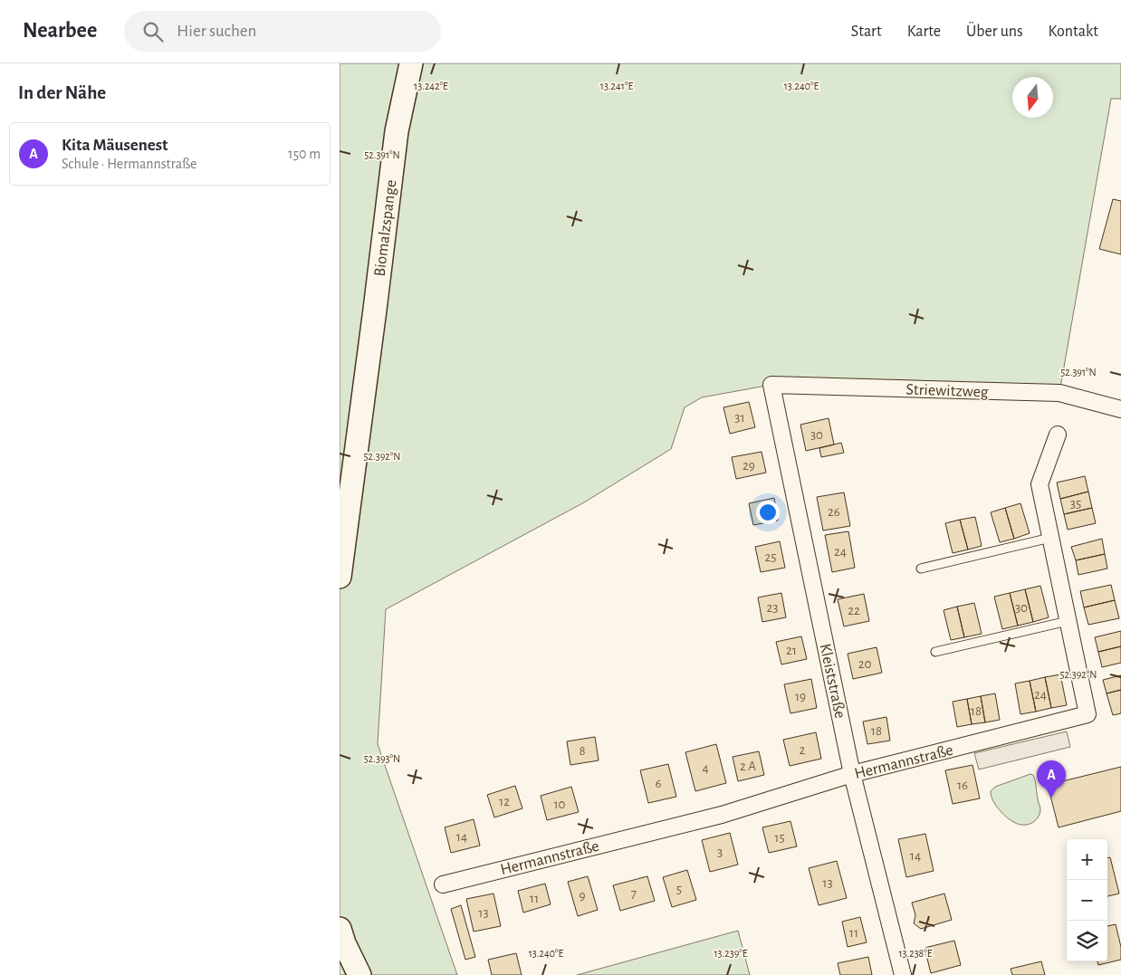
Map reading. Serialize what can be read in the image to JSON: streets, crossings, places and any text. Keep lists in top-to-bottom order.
{
  "streets": {
    "main road": ["Biomalzspange"],
    "street": ["Striewitzweg", "Kleiststraße", "Hermannstraße"]
  },
  "crossings": [
    ["Striewitzweg", "Kleiststraße"],
    ["Kleiststraße", "Hermannstraße"]
  ],
  "house_numbers": [
    "31",
    "30",
    "29",
    "35",
    "26",
    "24",
    "25",
    "23",
    "30",
    "22",
    "21",
    "20",
    "24",
    "19",
    "18",
    "18",
    "2",
    "8",
    "2 A",
    "4",
    "6",
    "16",
    "12",
    "10",
    "14",
    "15",
    "3",
    "14",
    "13",
    "5",
    "7",
    "9",
    "11",
    "13",
    "11"
  ],
  "north": "bottom",
  "page": {
    "header": "Nearbee",
    "search": "Hier suchen",
    "nav": [
      "Start",
      "Karte",
      "Über uns",
      "Kontakt"
    ],
    "heading": "In der Nähe",
    "list": [
      {
        "mark": "A",
        "name": "Kita Mäusenest",
        "note": "Schule · Hermannstraße",
        "value": "150 m"
      }
    ],
    "pins": "A",
    "map_buttons": ["+", "−"]
  },
  "coordinates": [
    "13.242°E",
    "13.241°E",
    "13.240°E",
    "52.391°N",
    "52.392°N",
    "52.393°N",
    "13.239°E",
    "13.238°E"
  ]
}
